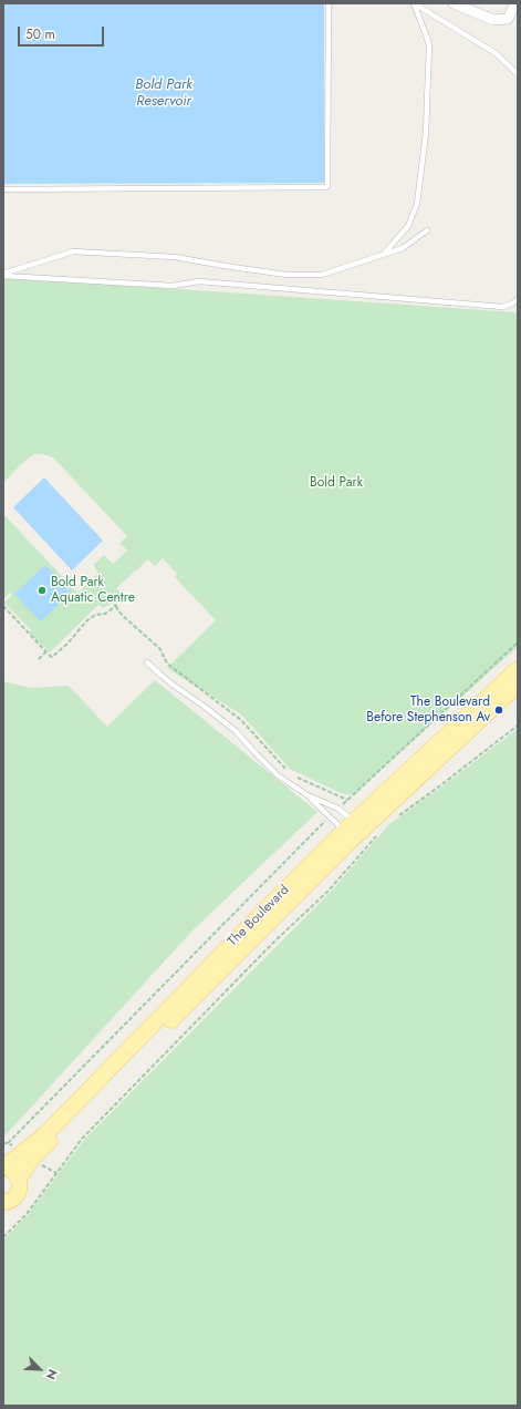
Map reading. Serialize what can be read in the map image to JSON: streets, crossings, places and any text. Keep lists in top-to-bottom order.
{
  "streets": {
    "main road": ["The Boulevard"]
  },
  "water": ["Bold Park Reservoir"],
  "parks": ["Bold Park"],
  "places": ["Bold Park Aquatic Centre", "The Boulevard Before Stephenson Av"],
  "scale_bar": "50 m",
  "north": "bottom right"
}
